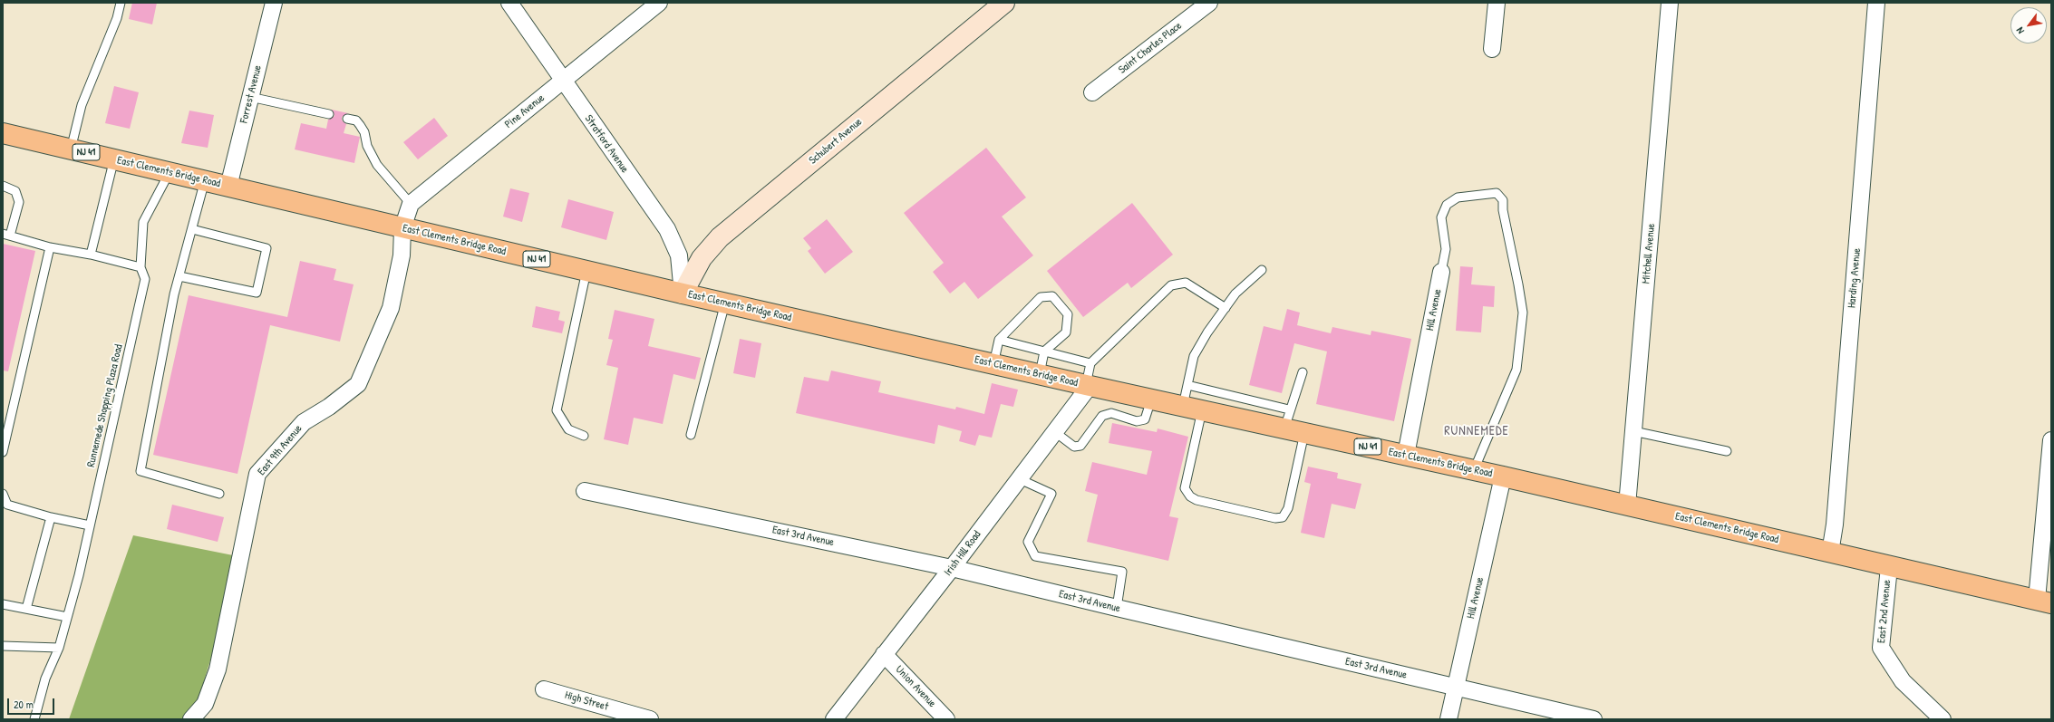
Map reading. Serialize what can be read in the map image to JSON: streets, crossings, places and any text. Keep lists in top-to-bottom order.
{
  "streets": {
    "main road": ["NJ 41", "East Clements Bridge Road"],
    "street": [
      "Saint Charles Place",
      "Forrest Avenue",
      "Pine Avenue",
      "Schubert Avenue",
      "Stratford Avenue",
      "Mitchell Avenue",
      "Harding Avenue",
      "Hill Avenue",
      "East 9th Avenue",
      "East 3rd Avenue",
      "Irish Hill Road",
      "East 2nd Avenue",
      "Union Avenue",
      "High Street"
    ],
    "lane": ["Runnemede Shopping Plaza Road"]
  },
  "crossings": [
    ["Forrest Avenue", "East Clements Bridge Road"],
    ["Pine Avenue", "Stratford Avenue"],
    ["Schubert Avenue", "Stratford Avenue"],
    ["Schubert Avenue", "East Clements Bridge Road"],
    ["Stratford Avenue", "East Clements Bridge Road"],
    ["East Clements Bridge Road", "Mitchell Avenue"],
    ["East Clements Bridge Road", "Harding Avenue"],
    ["East Clements Bridge Road", "Hill Avenue"],
    ["East Clements Bridge Road", "Runnemede Shopping Plaza Road"],
    ["East Clements Bridge Road", "East 9th Avenue"],
    ["East Clements Bridge Road", "Irish Hill Road"],
    ["East Clements Bridge Road", "East 2nd Avenue"],
    ["Hill Avenue", "East 3rd Avenue"],
    ["East 3rd Avenue", "Irish Hill Road"],
    ["Irish Hill Road", "Union Avenue"]
  ],
  "districts": ["RUNNEMEDE"],
  "scale_bar": "20 m",
  "north": "bottom left"
}
